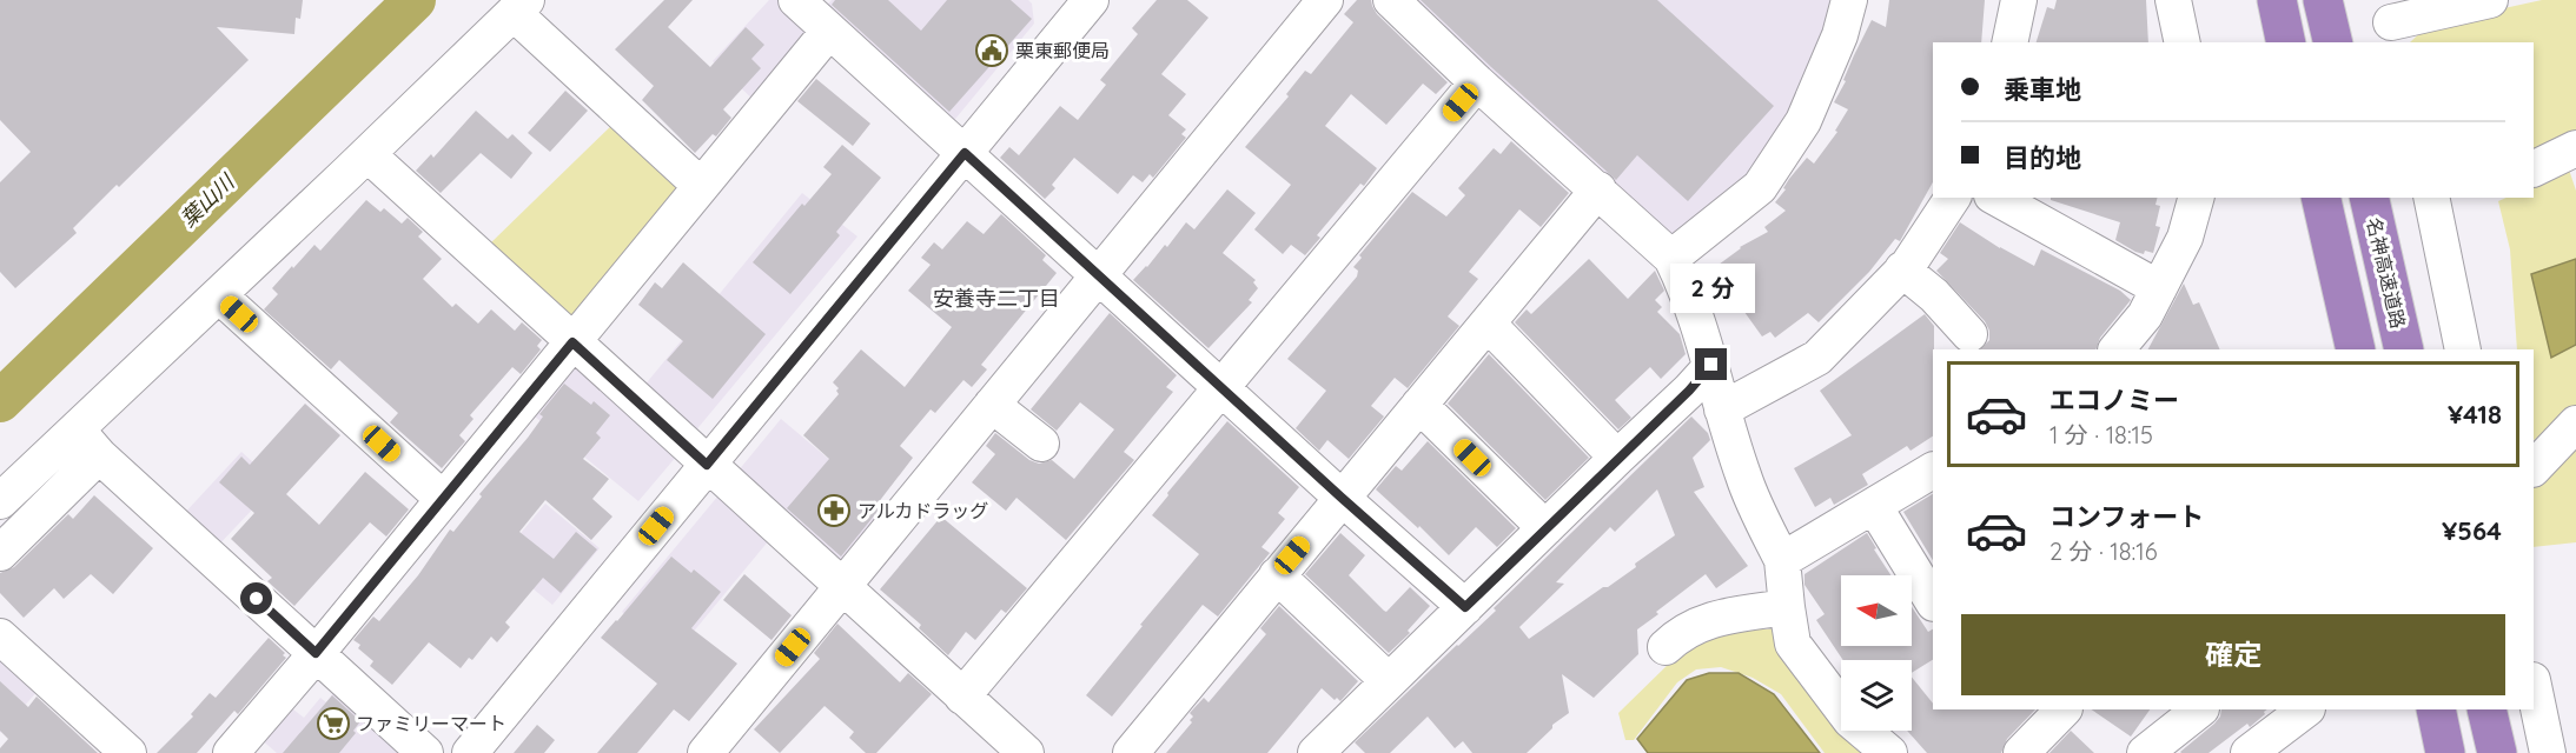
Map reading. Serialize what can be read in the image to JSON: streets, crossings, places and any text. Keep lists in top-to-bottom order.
{
  "streets": {
    "highway": ["名神高速道路"]
  },
  "districts": ["安養寺二丁目"],
  "water": ["葉山川"],
  "places": {
    "public building": ["栗東郵便局"],
    "pharmacy": ["アルカドラッグ"],
    "supermarket": ["ファミリーマート"]
  },
  "north": "left",
  "page": {
    "banner": ["乗車地", "目的地"],
    "bubble": "2 分",
    "list": [
      {
        "name": "エコノミー",
        "note": "1 分 · 18:15",
        "value": "¥418"
      },
      {
        "name": "コンフォート",
        "note": "2 分 · 18:16",
        "value": "¥564"
      }
    ],
    "buttons": "確定"
  }
}
